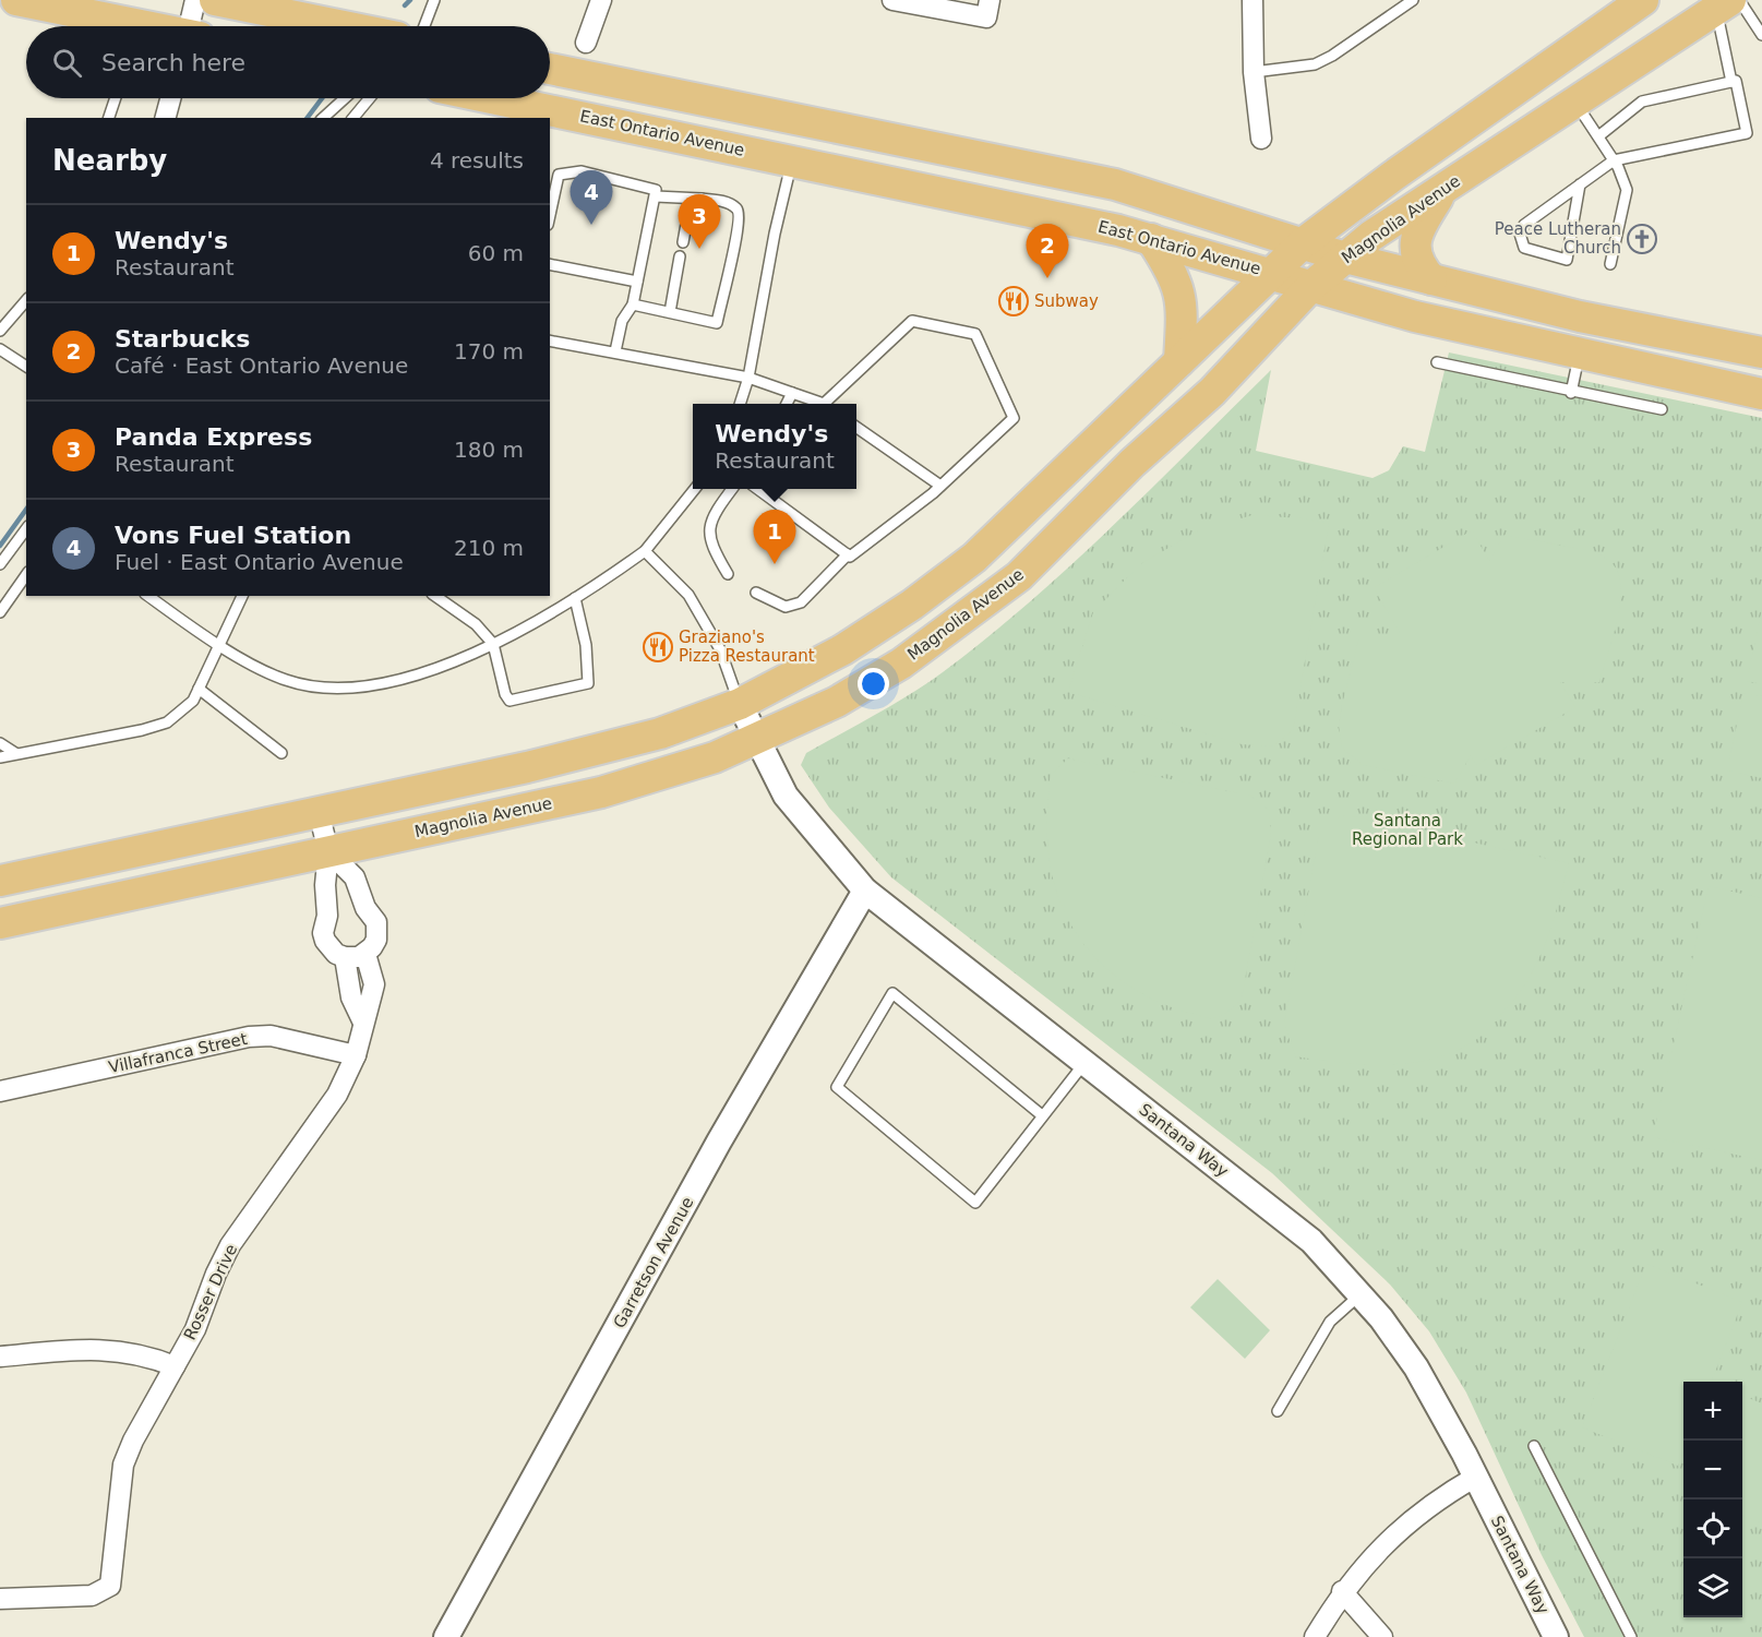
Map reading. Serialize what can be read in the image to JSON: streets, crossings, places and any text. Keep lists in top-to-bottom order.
{
  "streets": {
    "main road": ["East Ontario Avenue", "Magnolia Avenue"],
    "street": [
      "Villafranca Street",
      "Santana Way",
      "Garretson Avenue",
      "Rosser Drive"
    ]
  },
  "crossings": [
    ["East Ontario Avenue", "Magnolia Avenue"],
    ["Magnolia Avenue", "Santana Way"],
    ["Villafranca Street", "Rosser Drive"],
    ["Santana Way", "Garretson Avenue"]
  ],
  "parks": ["Santana Regional Park"],
  "places": {
    "church": ["Peace Lutheran Church"],
    "restaurant": ["Subway", "Graziano's Pizza Restaurant"]
  },
  "page": {
    "search": "Search here",
    "heading": ["Nearby", "4 results"],
    "pins": [
      "4",
      "3",
      "2",
      "1"
    ],
    "list": [
      {
        "mark": "1",
        "name": "Wendy's",
        "note": "Restaurant",
        "value": "60 m"
      },
      {
        "mark": "2",
        "name": "Starbucks",
        "note": "Café · East Ontario Avenue",
        "value": "170 m"
      },
      {
        "mark": "3",
        "name": "Panda Express",
        "note": "Restaurant",
        "value": "180 m"
      },
      {
        "mark": "4",
        "name": "Vons Fuel Station",
        "note": "Fuel · East Ontario Avenue",
        "value": "210 m"
      }
    ],
    "popup": ["Wendy's", "Restaurant"],
    "map_buttons": ["+", "−"]
  }
}
